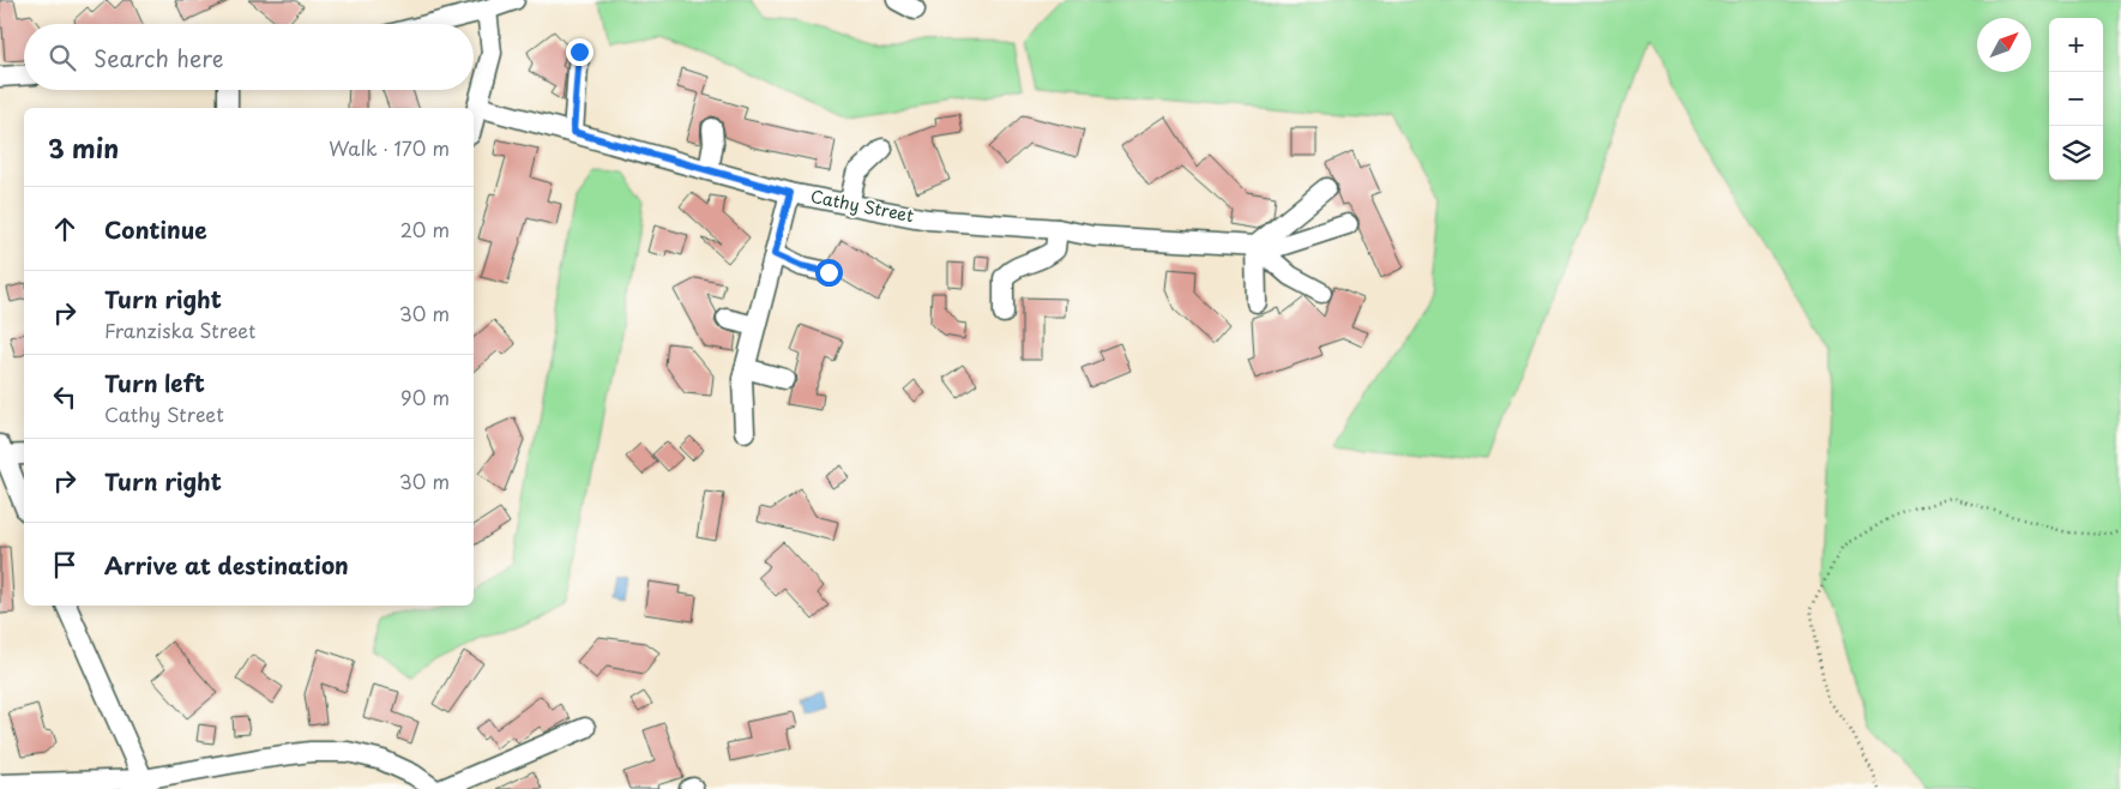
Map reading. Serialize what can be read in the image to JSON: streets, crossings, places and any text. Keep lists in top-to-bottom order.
{
  "streets": {
    "street": ["Cathy Street"]
  },
  "north": "top right",
  "page": {
    "map_buttons": ["+", "−"],
    "search": "Search here",
    "heading": ["3 min", "Walk · 170 m"],
    "list": [
      ["Continue", "20 m"],
      ["Turn right", "Franziska Street", "30 m"],
      ["Turn left", "Cathy Street", "90 m"],
      ["Turn right", "30 m"],
      "Arrive at destination"
    ]
  }
}
